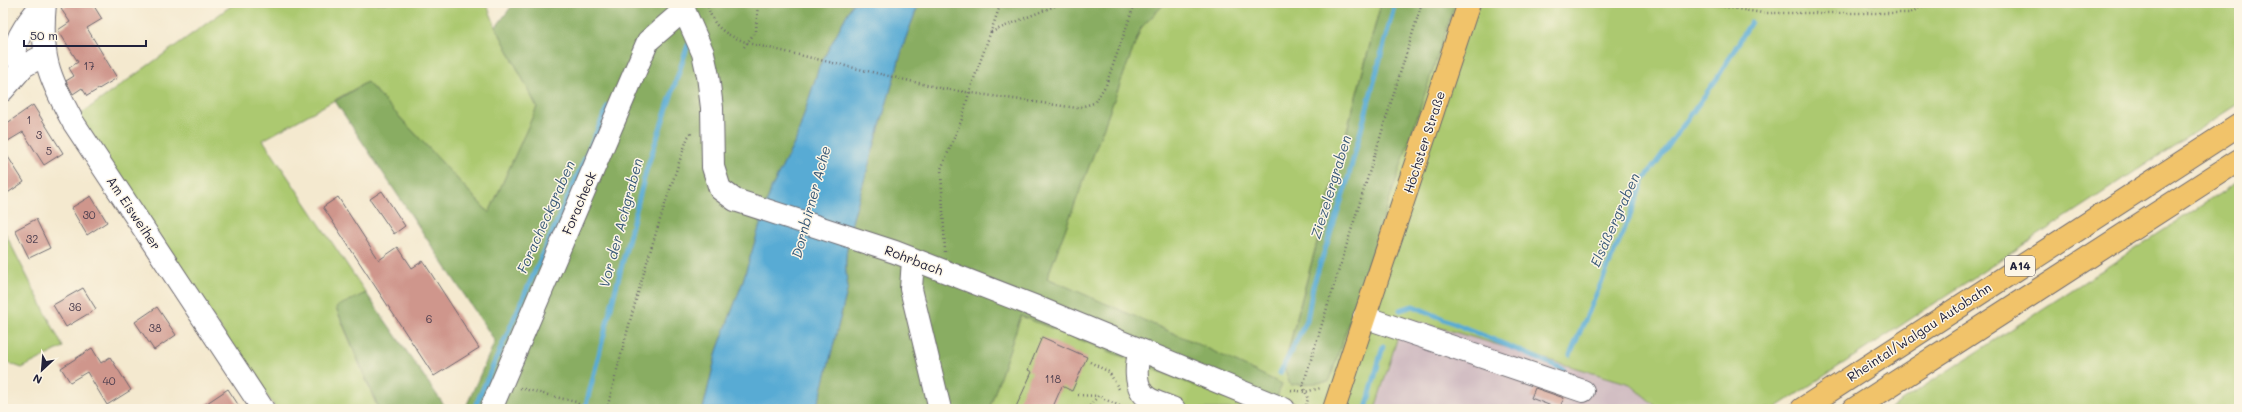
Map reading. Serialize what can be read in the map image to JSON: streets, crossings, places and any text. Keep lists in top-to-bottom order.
{
  "streets": {
    "main road": ["Höchster Straße", "A14", "Rheintal/Walgau Autobahn"],
    "street": ["Foracheck", "Am Eisweiher", "Rohrbach"]
  },
  "crossings": [
    ["Foracheck", "Rohrbach"]
  ],
  "water": [
    "Ziezelergraben",
    "Dornbirner Ache",
    "Foracheckgraben",
    "Elsäßergraben",
    "Vor der Achgraben"
  ],
  "house_numbers": [
    "17",
    "1",
    "3",
    "5",
    "30",
    "32",
    "36",
    "6",
    "38",
    "118",
    "40"
  ],
  "scale_bar": "50 m",
  "north": "bottom left"
}
